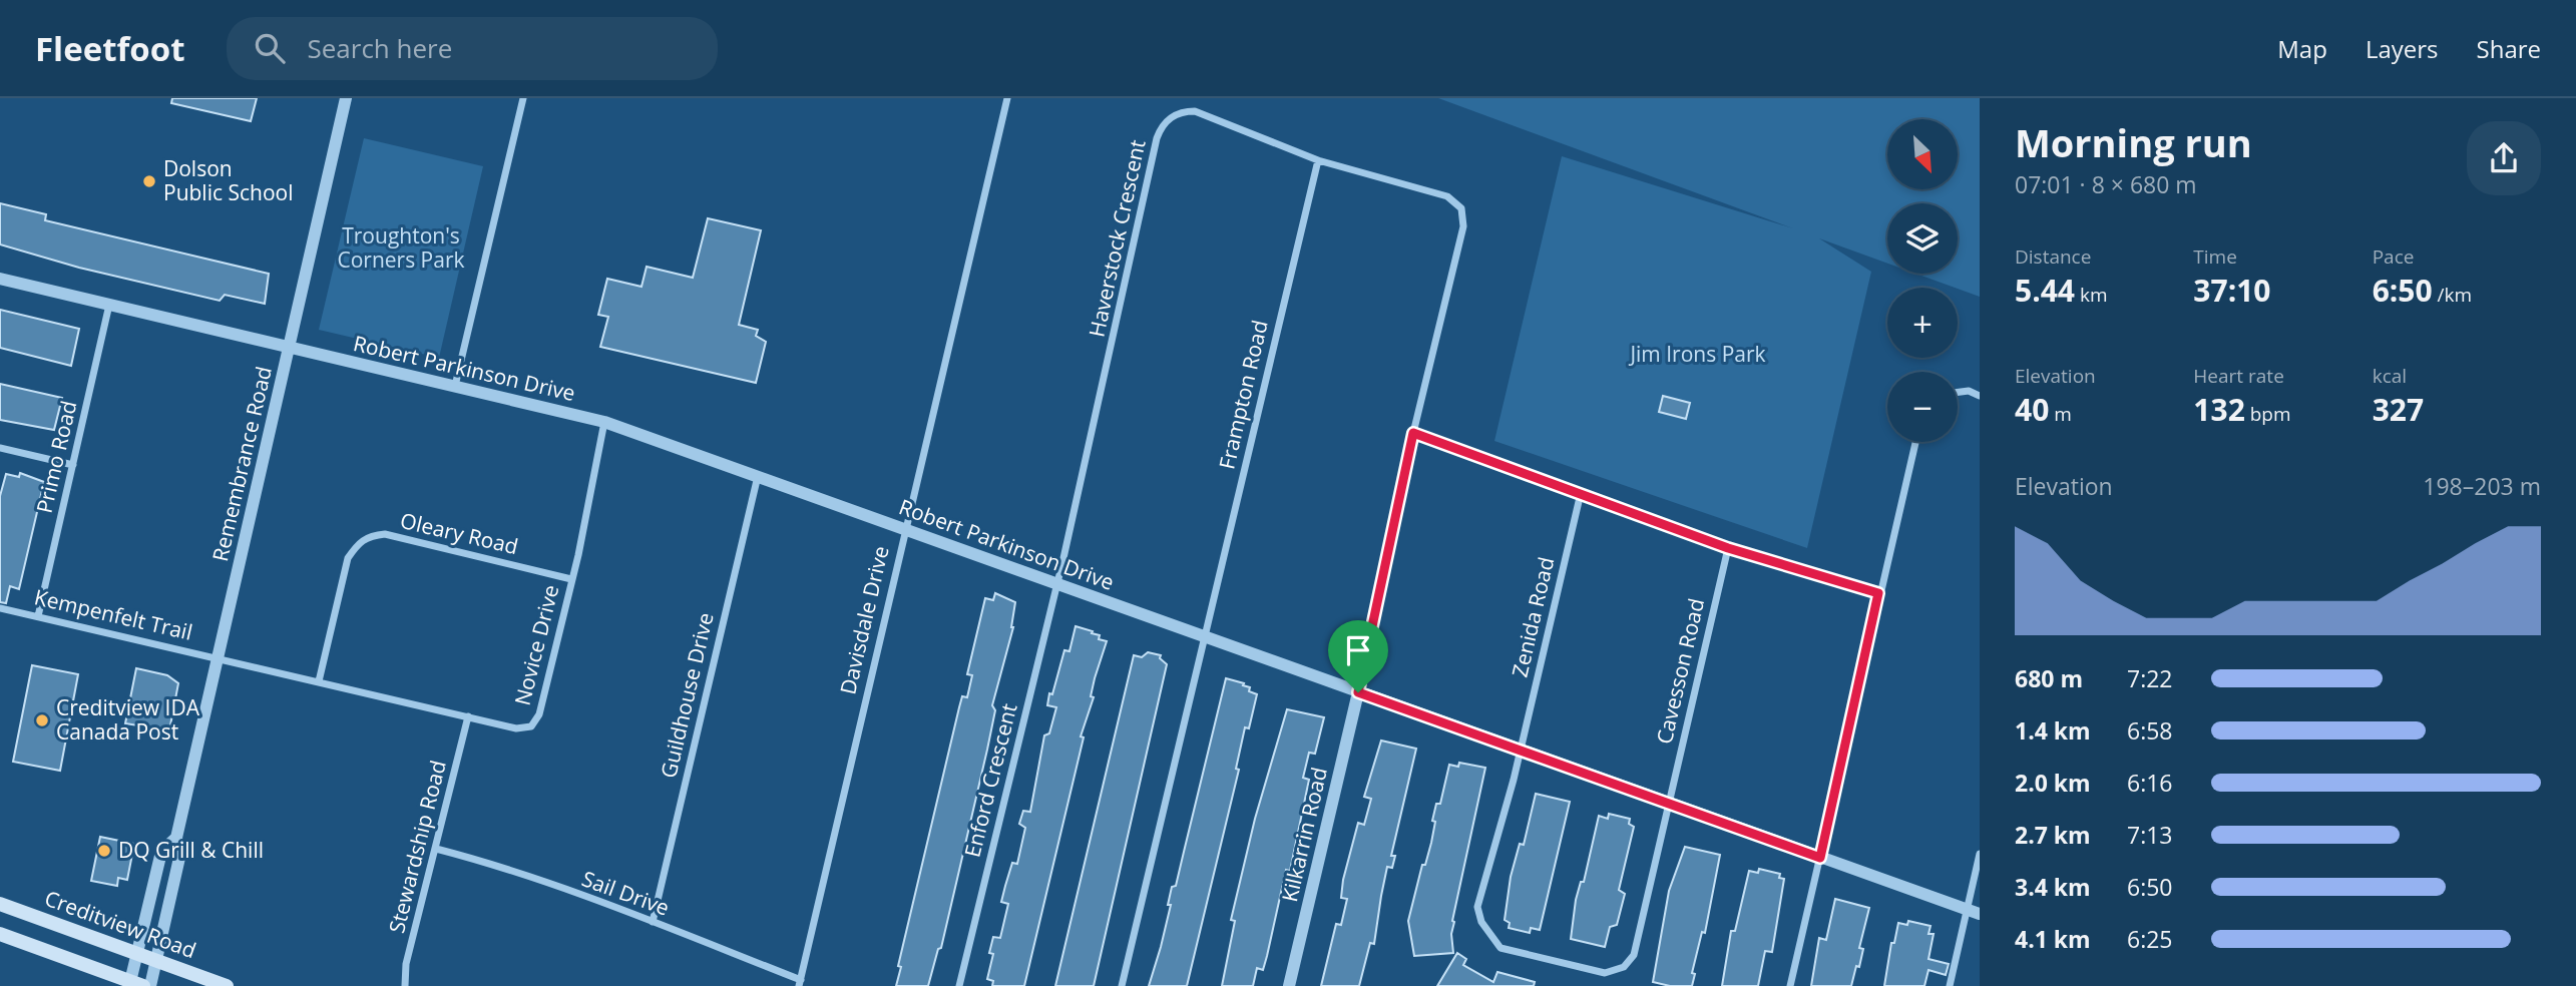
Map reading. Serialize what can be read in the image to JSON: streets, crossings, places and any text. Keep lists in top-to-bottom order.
{
  "streets": {
    "main road": ["Creditview Road"],
    "street": [
      "Haverstock Crescent",
      "Robert Parkinson Drive",
      "Frampton Road",
      "Primo Road",
      "Remembrance Road",
      "Oleary Road",
      "Kempenfelt Trail",
      "Zenida Road",
      "Davisdale Drive",
      "Novice Drive",
      "Cavesson Road",
      "Guildhouse Drive",
      "Enford Crescent",
      "Kilkarrin Road",
      "Stewardship Road",
      "Sail Drive"
    ]
  },
  "crossings": [
    ["Haverstock Crescent", "Robert Parkinson Drive"],
    ["Haverstock Crescent", "Frampton Road"],
    ["Haverstock Crescent", "Enford Crescent"],
    ["Haverstock Crescent", "Kilkarrin Road"],
    ["Robert Parkinson Drive", "Frampton Road"],
    ["Robert Parkinson Drive", "Primo Road"],
    ["Robert Parkinson Drive", "Remembrance Road"],
    ["Robert Parkinson Drive", "Zenida Road"],
    ["Robert Parkinson Drive", "Davisdale Drive"],
    ["Robert Parkinson Drive", "Novice Drive"],
    ["Robert Parkinson Drive", "Cavesson Road"],
    ["Robert Parkinson Drive", "Guildhouse Drive"],
    ["Robert Parkinson Drive", "Enford Crescent"],
    ["Robert Parkinson Drive", "Kilkarrin Road"],
    ["Primo Road", "Kempenfelt Trail"],
    ["Remembrance Road", "Kempenfelt Trail"],
    ["Remembrance Road", "Novice Drive"],
    ["Remembrance Road", "Creditview Road"],
    ["Oleary Road", "Novice Drive"],
    ["Kempenfelt Trail", "Novice Drive"],
    ["Zenida Road", "Cavesson Road"],
    ["Davisdale Drive", "Sail Drive"],
    ["Novice Drive", "Stewardship Road"],
    ["Guildhouse Drive", "Sail Drive"],
    ["Stewardship Road", "Sail Drive"]
  ],
  "parks": ["Troughton's Corners Park", "Jim Irons Park"],
  "places": ["Dolson Public School", "Creditview IDA Canada Post", "DQ Grill & Chill"],
  "north": "bottom right",
  "page": {
    "header": "Fleetfoot",
    "search": "Search here",
    "nav": ["Map", "Layers", "Share"],
    "heading": ["Morning run", "07:01 · 8 × 680 m"],
    "map_buttons": ["+", "−"],
    "stats": [
      ["Distance", "5.44 km"],
      ["Time", "37:10"],
      ["Pace", "6:50 /km"],
      ["Elevation", "40 m"],
      ["Heart rate", "132 bpm"],
      ["kcal", "327"]
    ],
    "chart": ["Elevation", "198–203 m"],
    "list": [
      {
        "name": "680 m",
        "note": "7:22"
      },
      {
        "name": "1.4 km",
        "note": "6:58"
      },
      {
        "name": "2.0 km",
        "note": "6:16"
      },
      {
        "name": "2.7 km",
        "note": "7:13"
      },
      {
        "name": "3.4 km",
        "note": "6:50"
      },
      {
        "name": "4.1 km",
        "note": "6:25"
      }
    ]
  }
}
